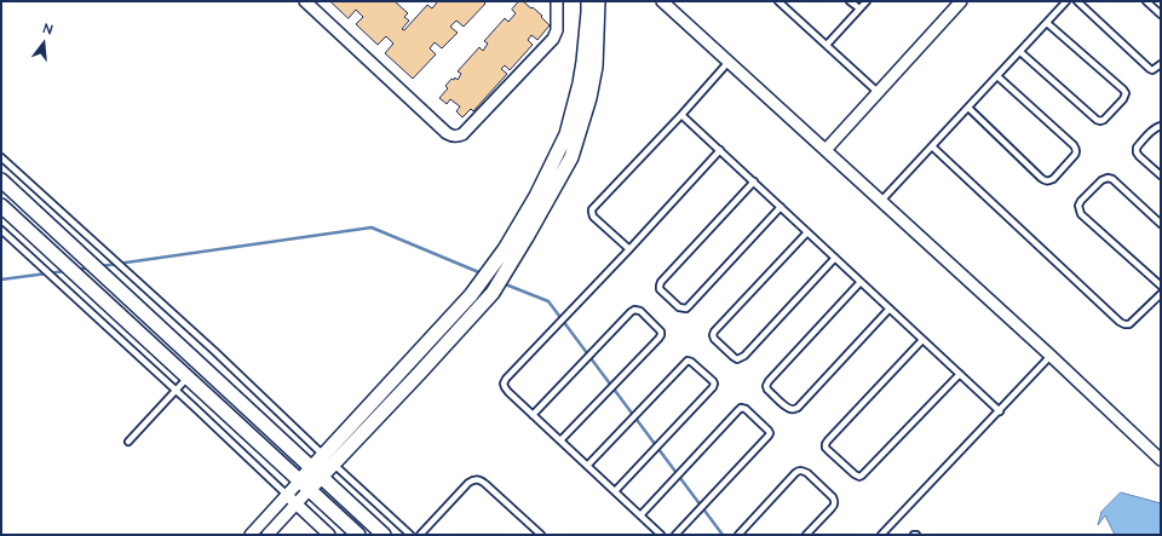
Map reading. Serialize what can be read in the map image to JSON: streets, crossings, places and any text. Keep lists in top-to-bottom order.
{
  "north": "top"
}
